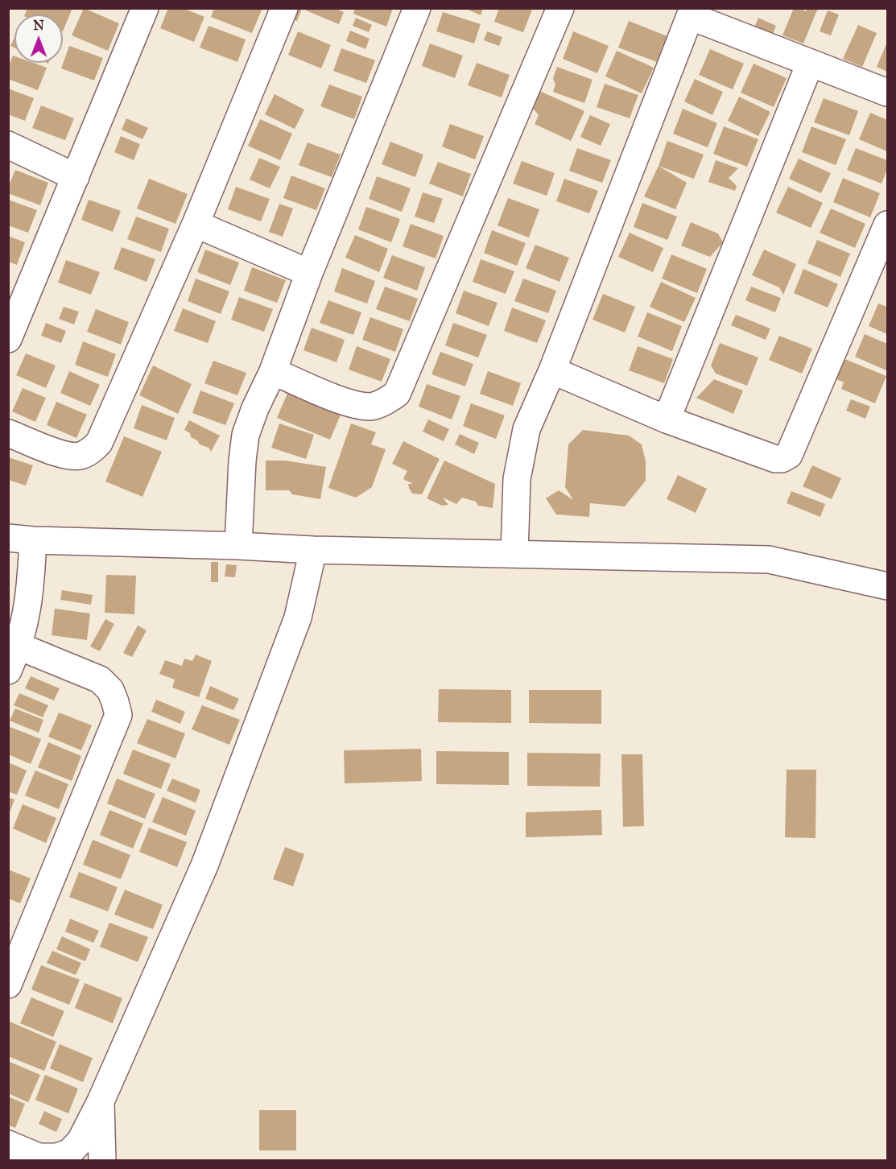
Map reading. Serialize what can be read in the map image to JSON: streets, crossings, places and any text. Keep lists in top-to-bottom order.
{
  "north": "top"
}
